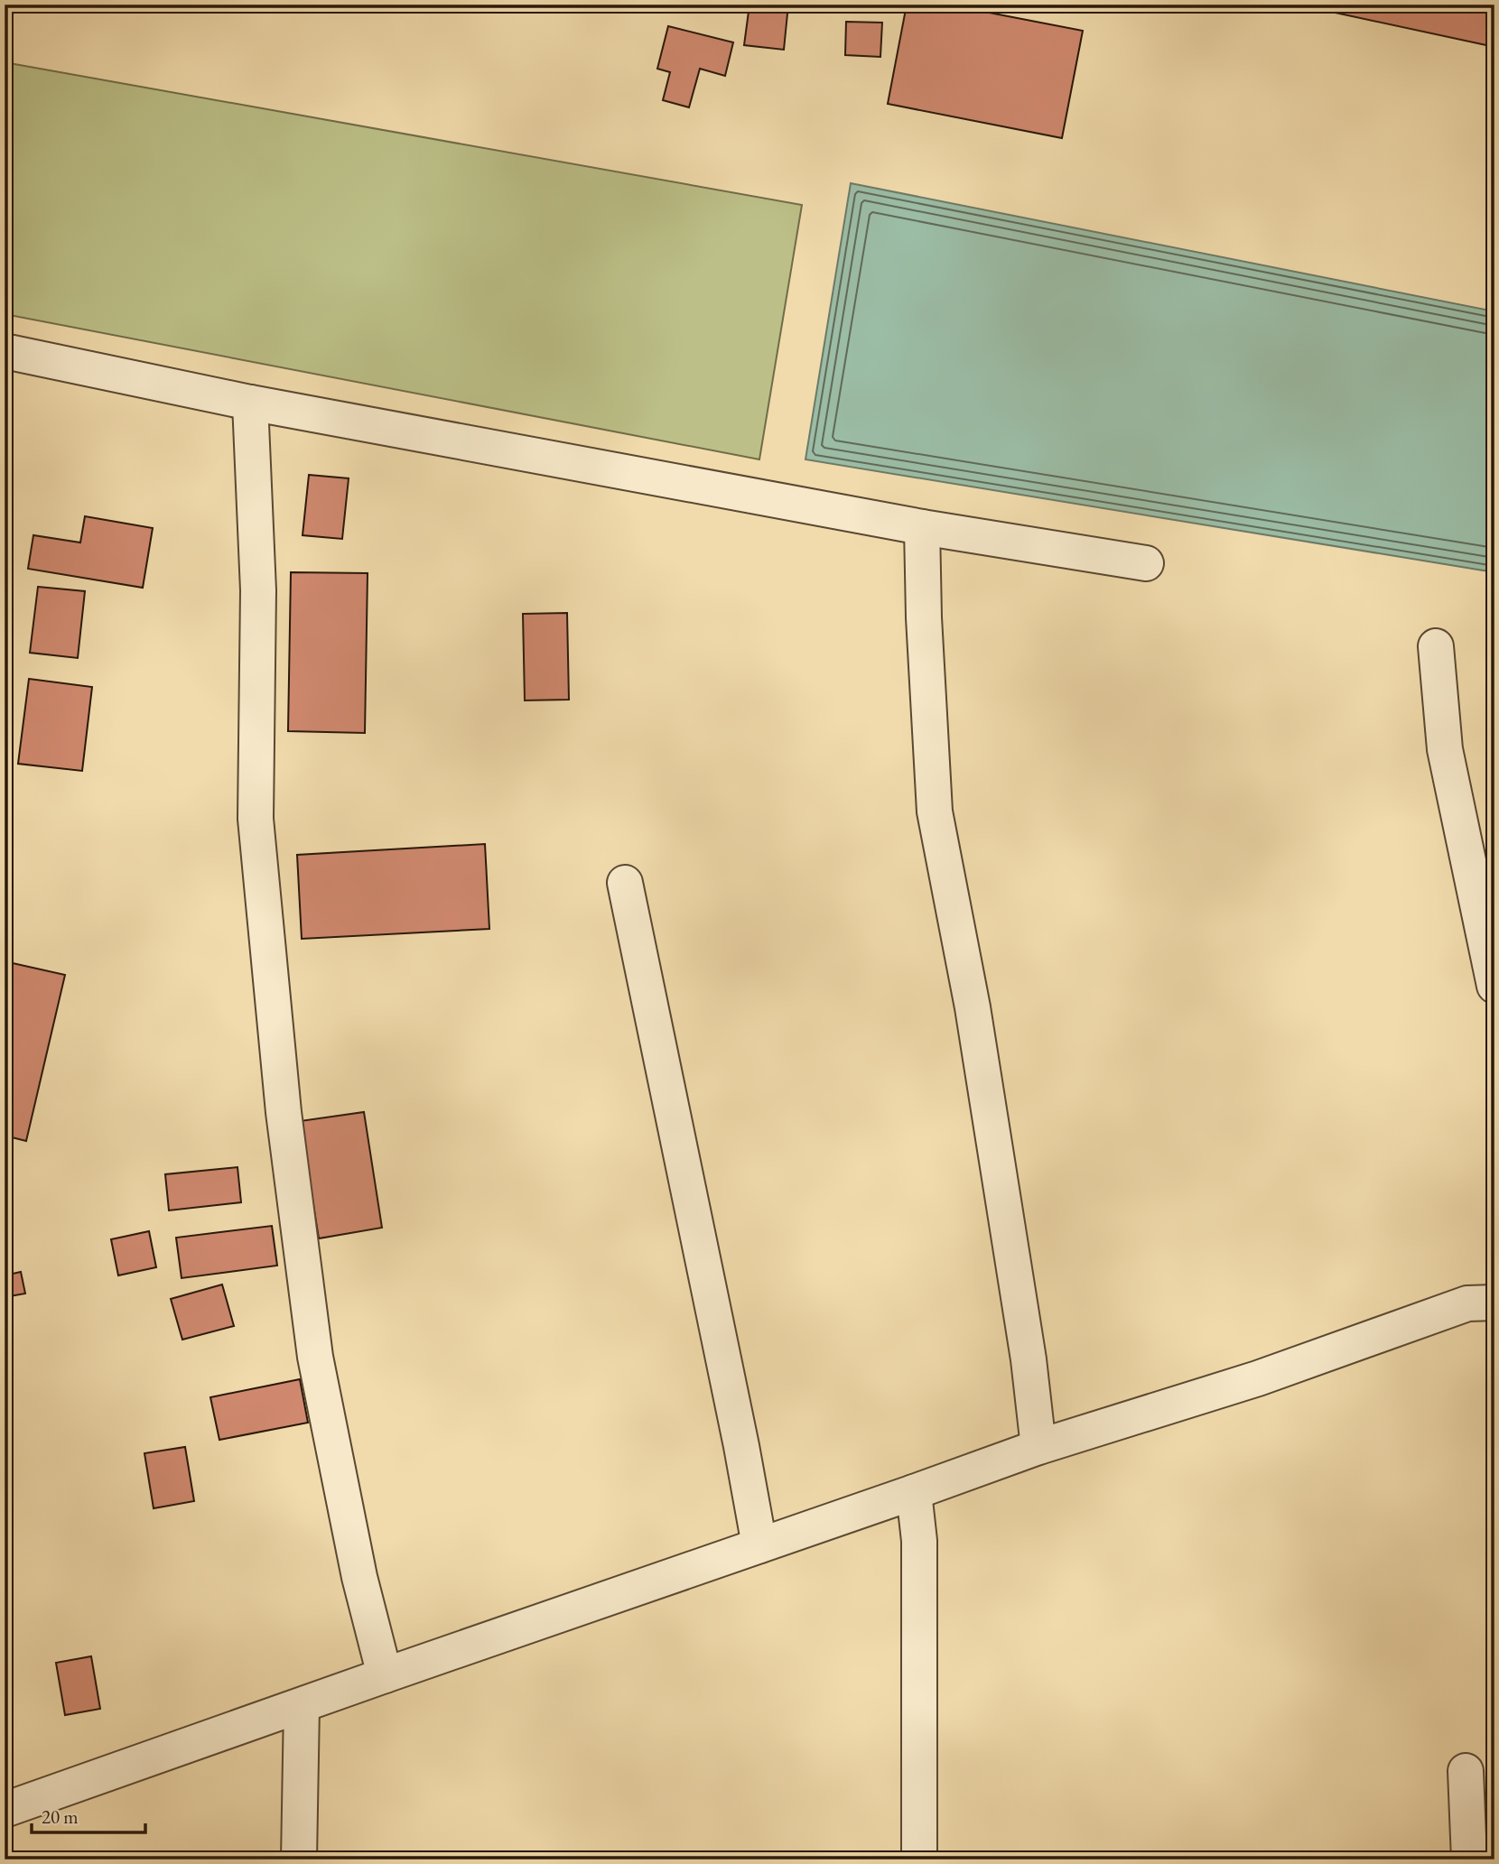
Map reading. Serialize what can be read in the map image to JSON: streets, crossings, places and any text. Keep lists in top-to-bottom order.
{
  "scale_bar": "20 m"
}
